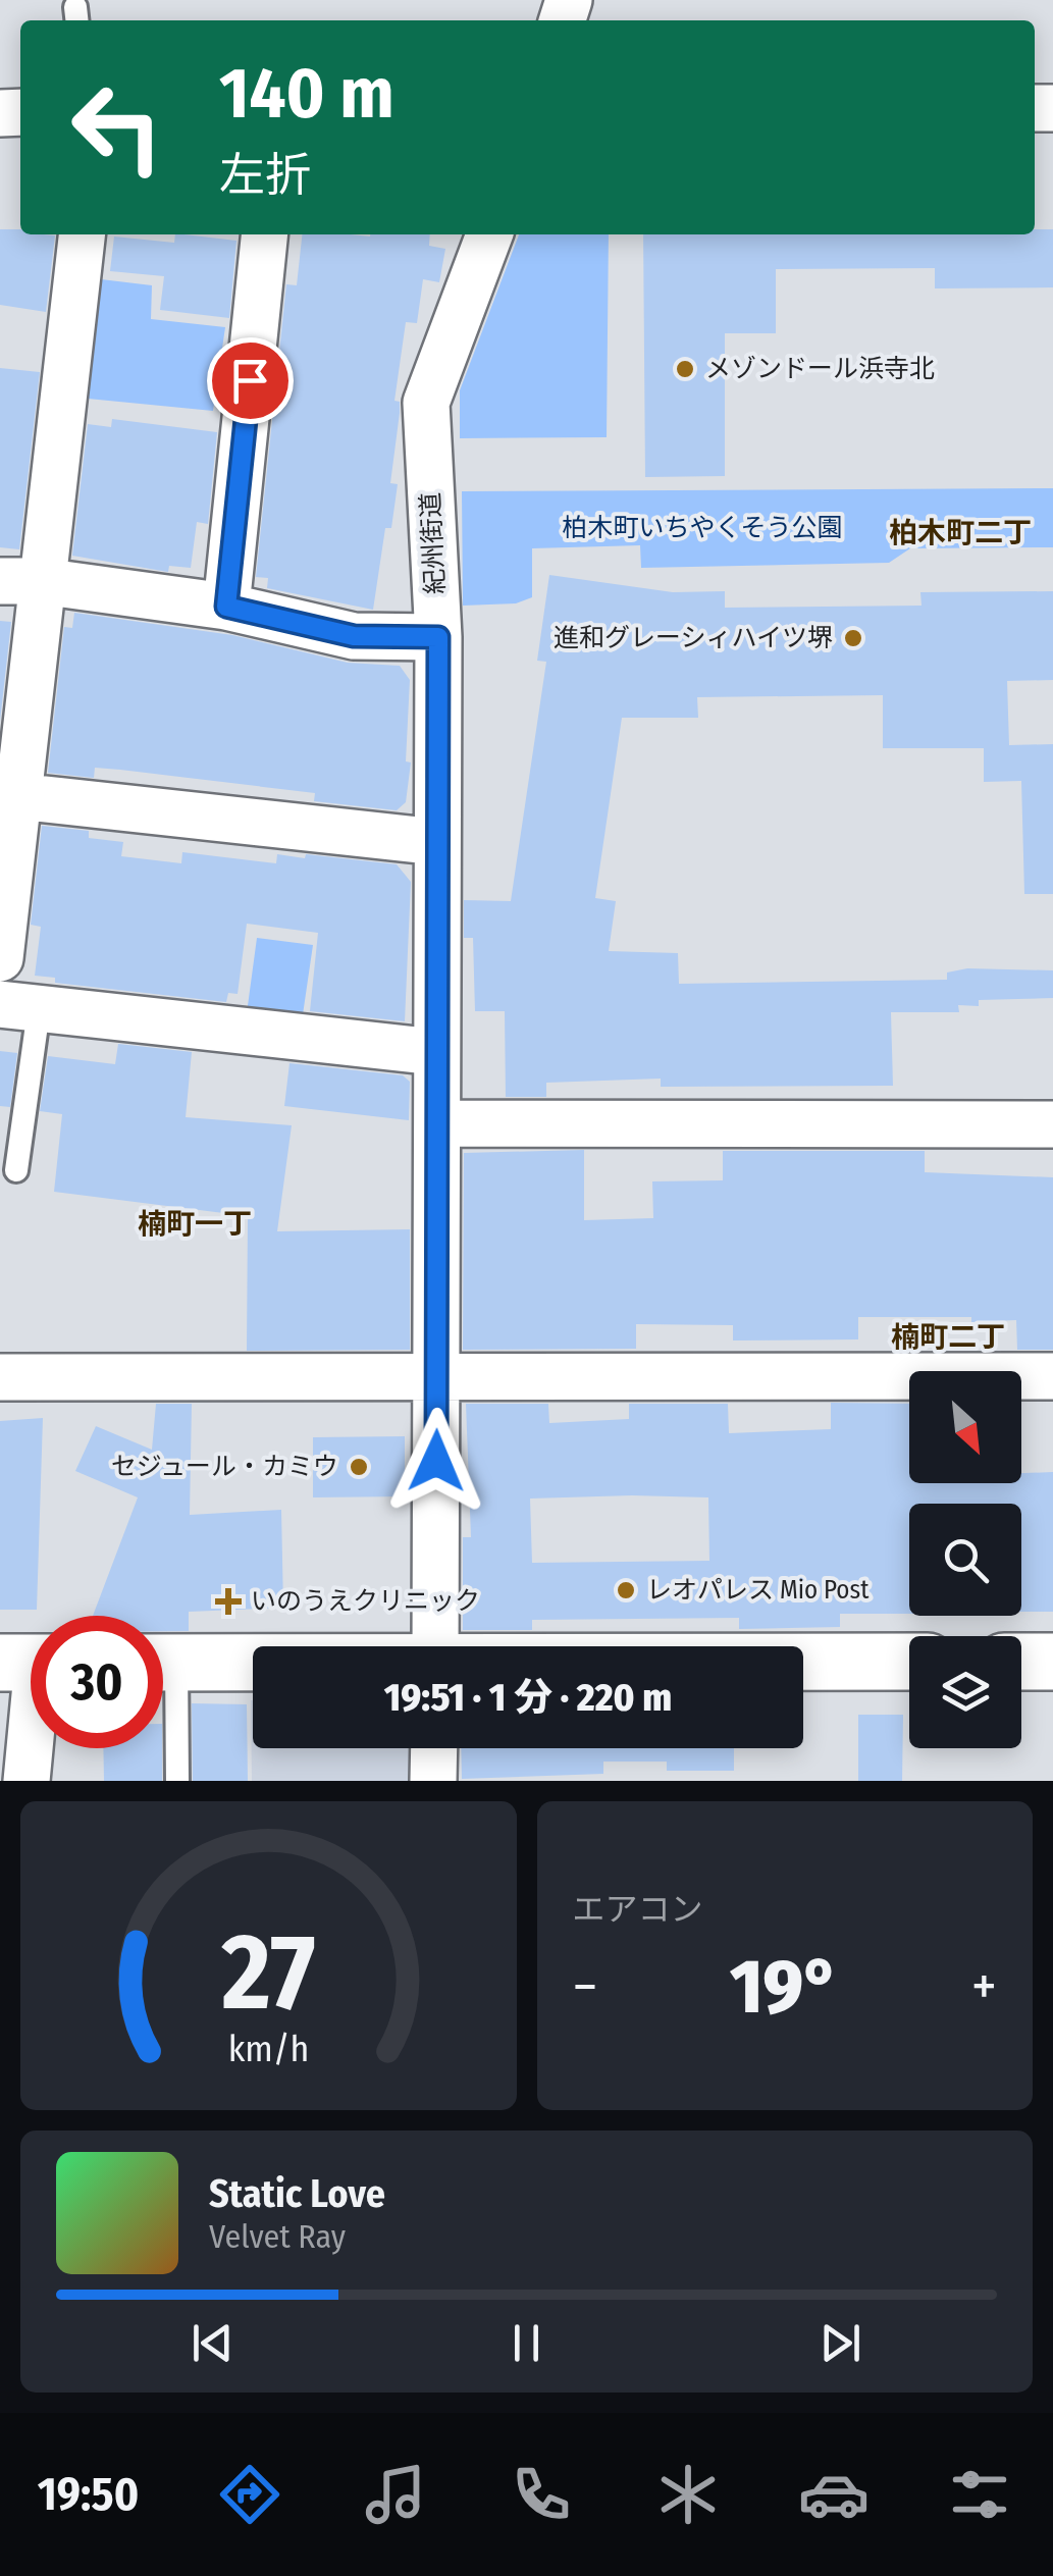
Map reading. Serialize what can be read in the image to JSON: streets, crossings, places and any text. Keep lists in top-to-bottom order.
{
  "streets": {
    "street": ["紀州街道"]
  },
  "districts": ["柏木町二丁", "楠町一丁", "楠町二丁"],
  "parks": ["柏木町いちやくそう公園"],
  "places": {
    "other": [
      "メゾンドール浜寺北",
      "進和グレーシィハイツ堺",
      "セジュール・カミウ",
      "レオパレス Mio Post"
    ],
    "health": ["いのうえクリニック"]
  },
  "north": "bottom right",
  "page": {
    "turn": ["140 m", "左折"],
    "limit": "30",
    "trip": "19:51 · 1 分 · 220 m",
    "tile": "エアコン",
    "heat": ["−", "19°", "+"],
    "song": ["Static Love", "Velvet Ray"],
    "tabs": "19:50",
    "gauge": ["27", "km/h"]
  }
}
